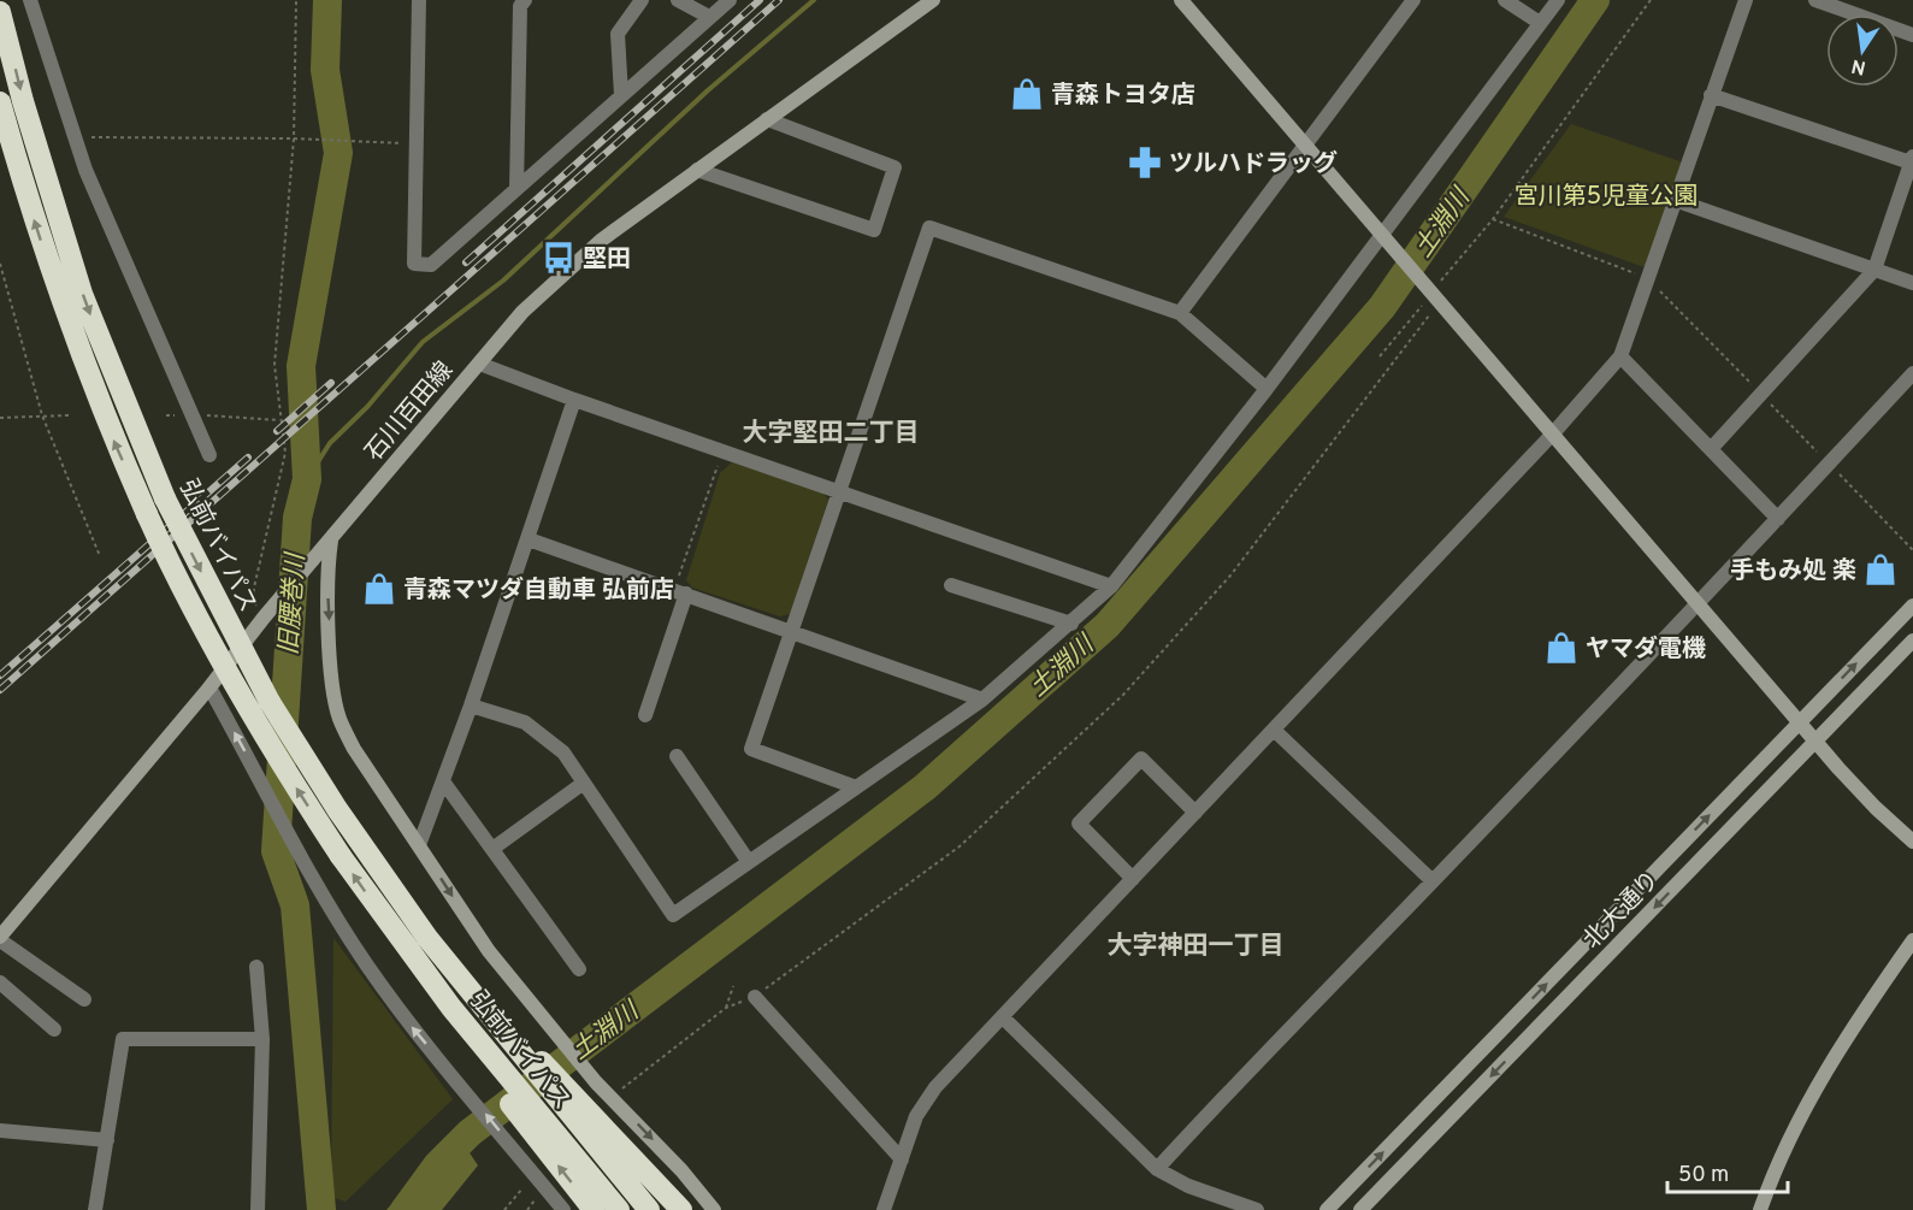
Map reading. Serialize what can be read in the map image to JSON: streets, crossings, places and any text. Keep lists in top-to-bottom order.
{
  "streets": {
    "highway": ["弘前バイパス"],
    "street": ["石川百田線", "北大通り"]
  },
  "districts": ["大字堅田二丁目", "大字神田一丁目"],
  "water": ["土淵川", "旧腰巻川"],
  "parks": ["宮川第5児童公園"],
  "places": {
    "shop": [
      "青森トヨタ店",
      "手もみ処 楽",
      "青森マツダ自動車 弘前店",
      "ヤマダ電機"
    ],
    "pharmacy": ["ツルハドラッグ"],
    "bus stop": ["堅田"]
  },
  "scale_bar": "50 m",
  "north": "bottom"
}
